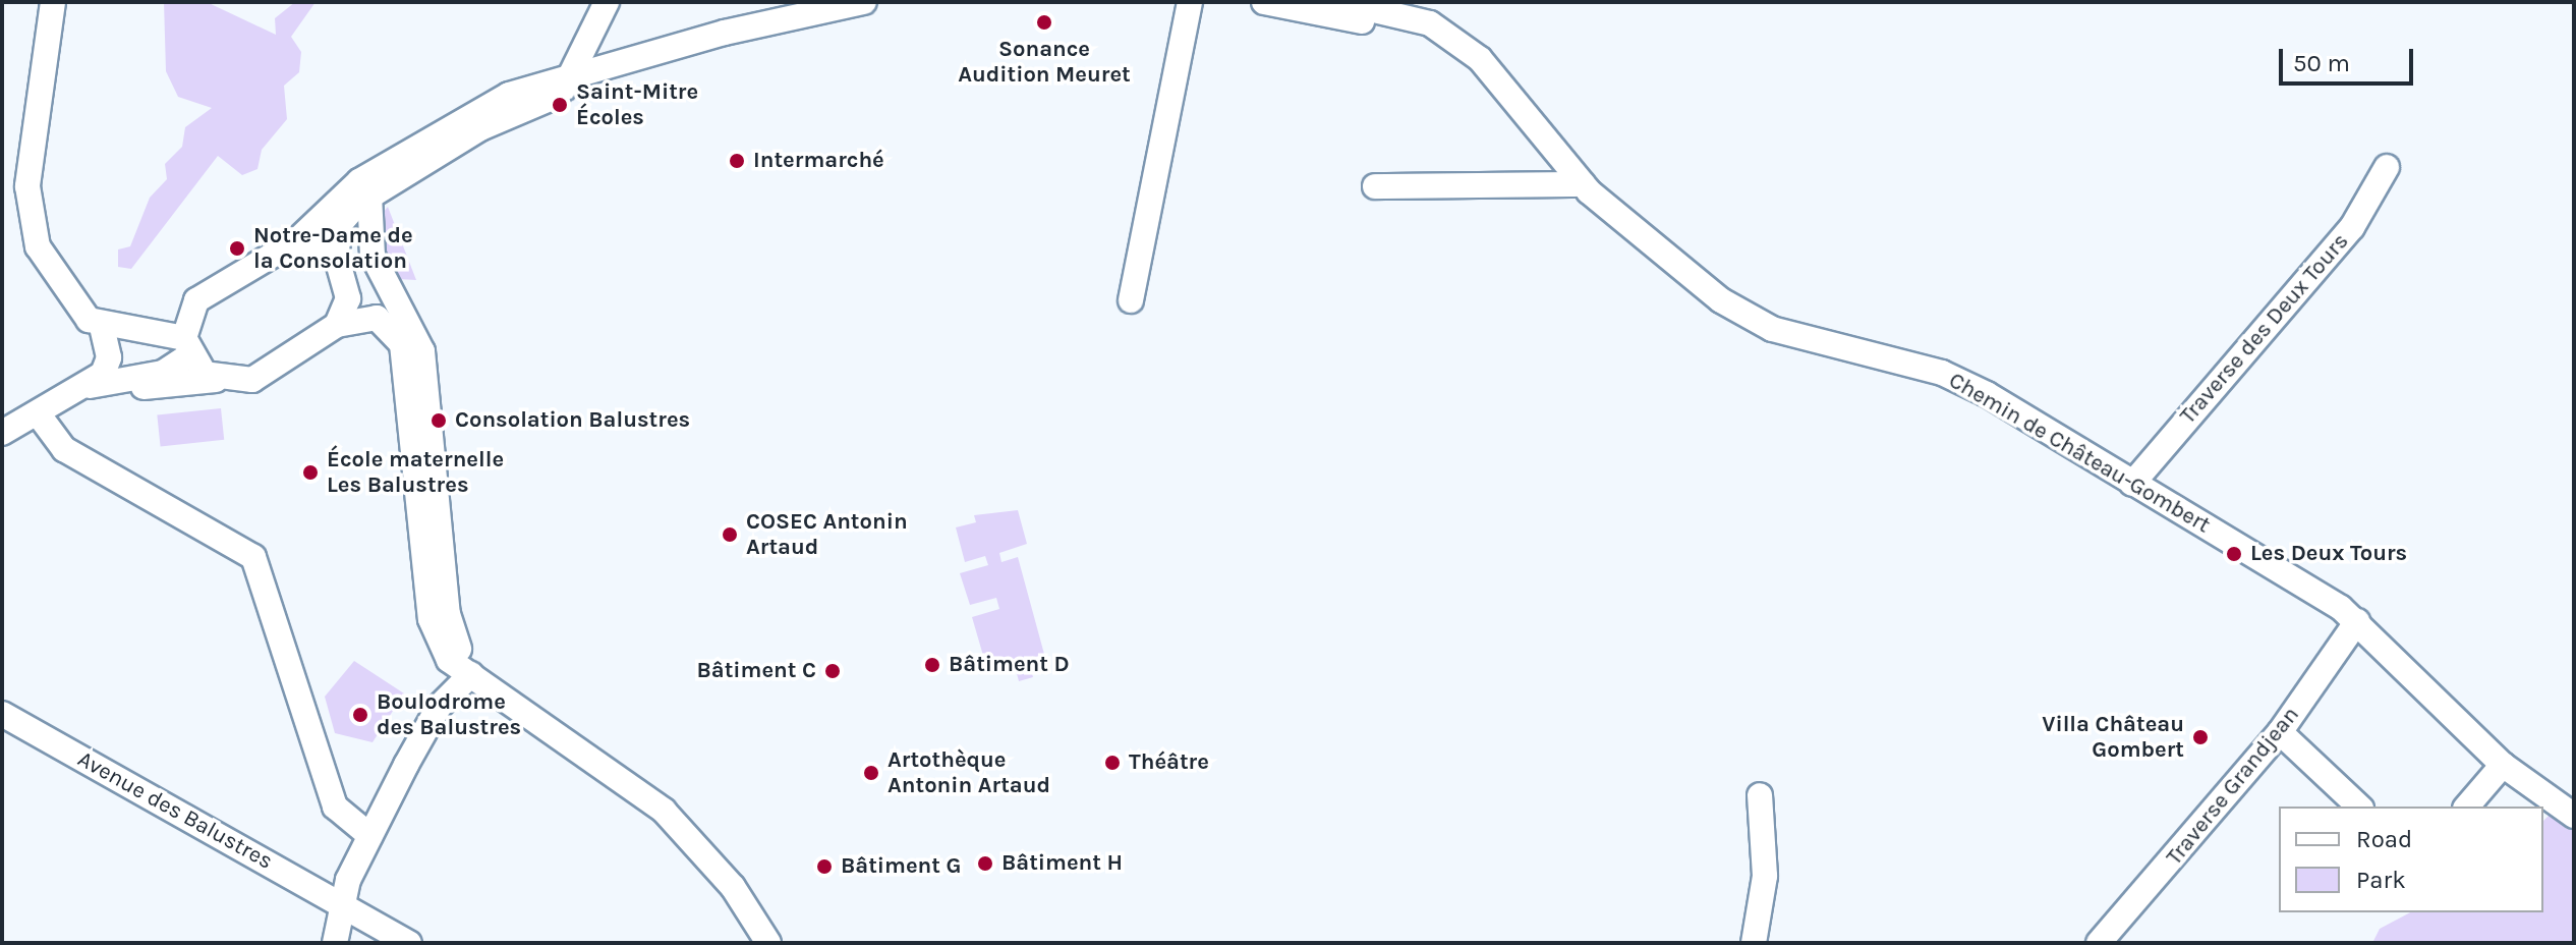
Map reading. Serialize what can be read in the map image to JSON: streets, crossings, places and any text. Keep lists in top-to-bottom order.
{
  "streets": {
    "street": [
      "Traverse des Deux Tours",
      "Chemin de Château-Gombert",
      "Traverse Grandjean",
      "Avenue des Balustres"
    ]
  },
  "crossings": [
    ["Traverse des Deux Tours", "Chemin de Château-Gombert"],
    ["Chemin de Château-Gombert", "Traverse Grandjean"]
  ],
  "places": [
    "Sonance Audition Meuret",
    "Saint-Mitre Écoles",
    "Intermarché",
    "Notre-Dame de la Consolation",
    "Consolation Balustres",
    "École maternelle Les Balustres",
    "COSEC Antonin Artaud",
    "Les Deux Tours",
    "Bâtiment D",
    "Bâtiment C",
    "Boulodrome des Balustres",
    "Villa Château Gombert",
    "Théâtre",
    "Artothèque Antonin Artaud",
    "Bâtiment H",
    "Bâtiment G"
  ],
  "legend": ["Road", "Park"],
  "scale_bar": "50 m"
}
